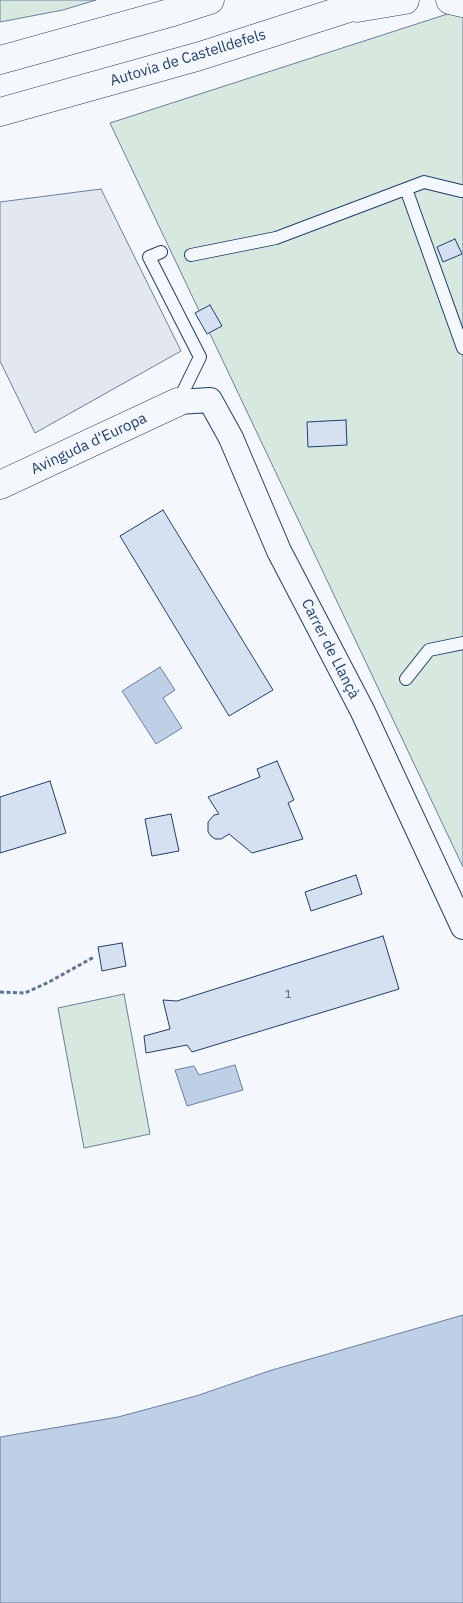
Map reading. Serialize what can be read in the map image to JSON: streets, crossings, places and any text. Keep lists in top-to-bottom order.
{
  "streets": {
    "main road": ["Autovia de Castelldefels", "Avinguda d'Europa"],
    "street": ["Carrer de Llançà"]
  },
  "crossings": [
    ["Avinguda d'Europa", "Carrer de Llançà"]
  ],
  "house_numbers": ["1"]
}
